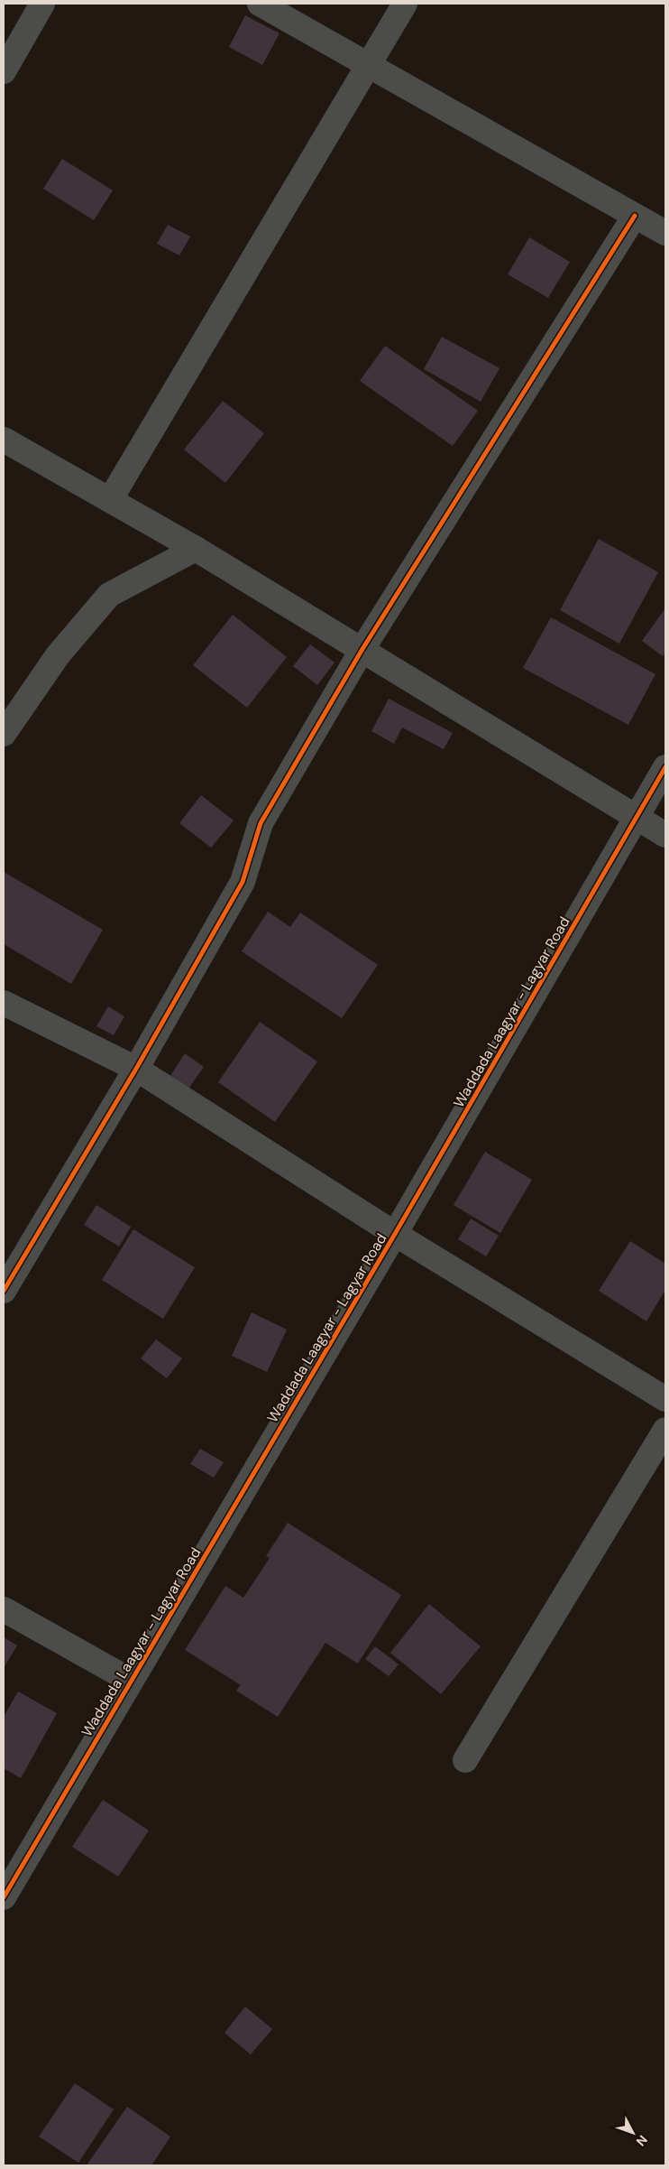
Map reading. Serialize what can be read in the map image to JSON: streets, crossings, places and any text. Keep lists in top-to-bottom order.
{
  "streets": {
    "street": ["Waddada Laagyar - Lagyar Road"]
  },
  "north": "bottom right"
}
